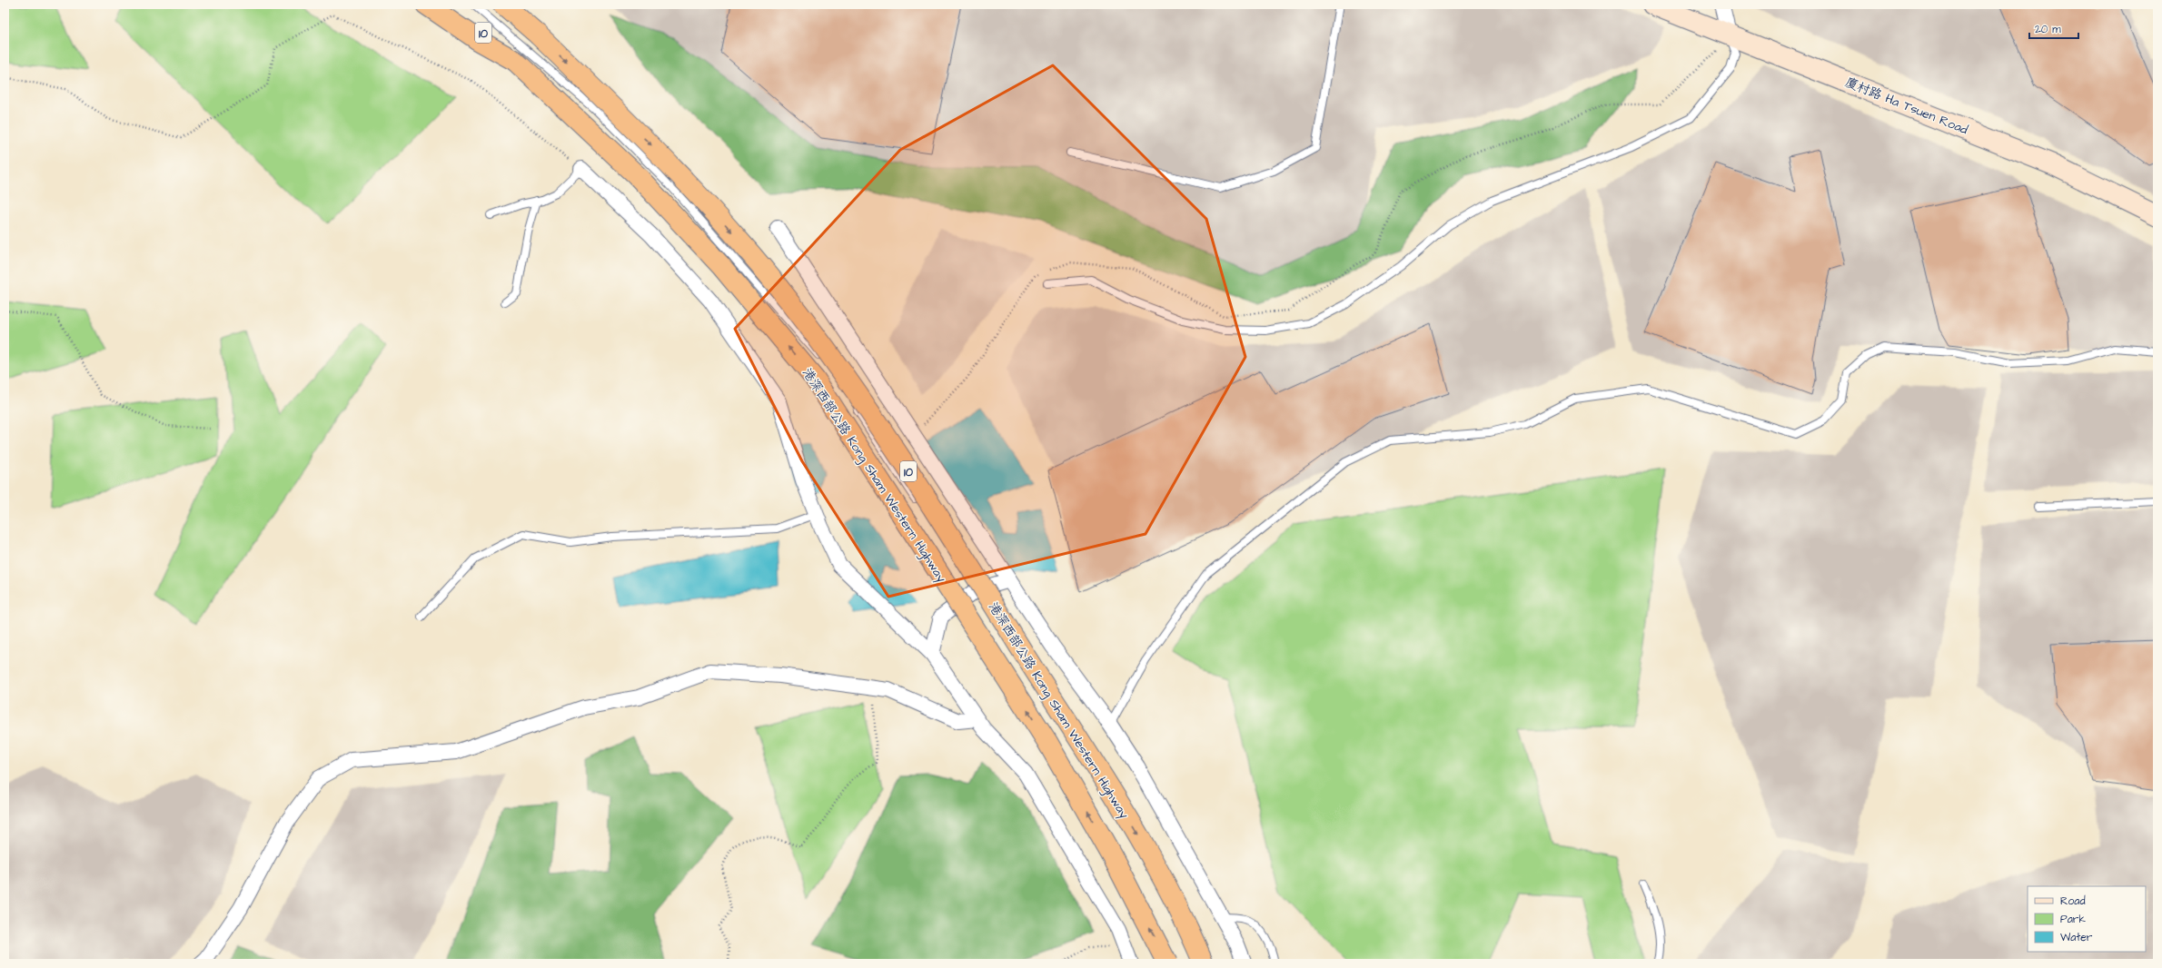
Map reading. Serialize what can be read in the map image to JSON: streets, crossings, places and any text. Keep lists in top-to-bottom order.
{
  "streets": {
    "highway": ["10", "港深西部公路 Kong Sham Western Highway"],
    "street": ["廈村路 Ha Tsuen Road"]
  },
  "legend": ["Road", "Park", "Water"],
  "scale_bar": "20 m"
}
